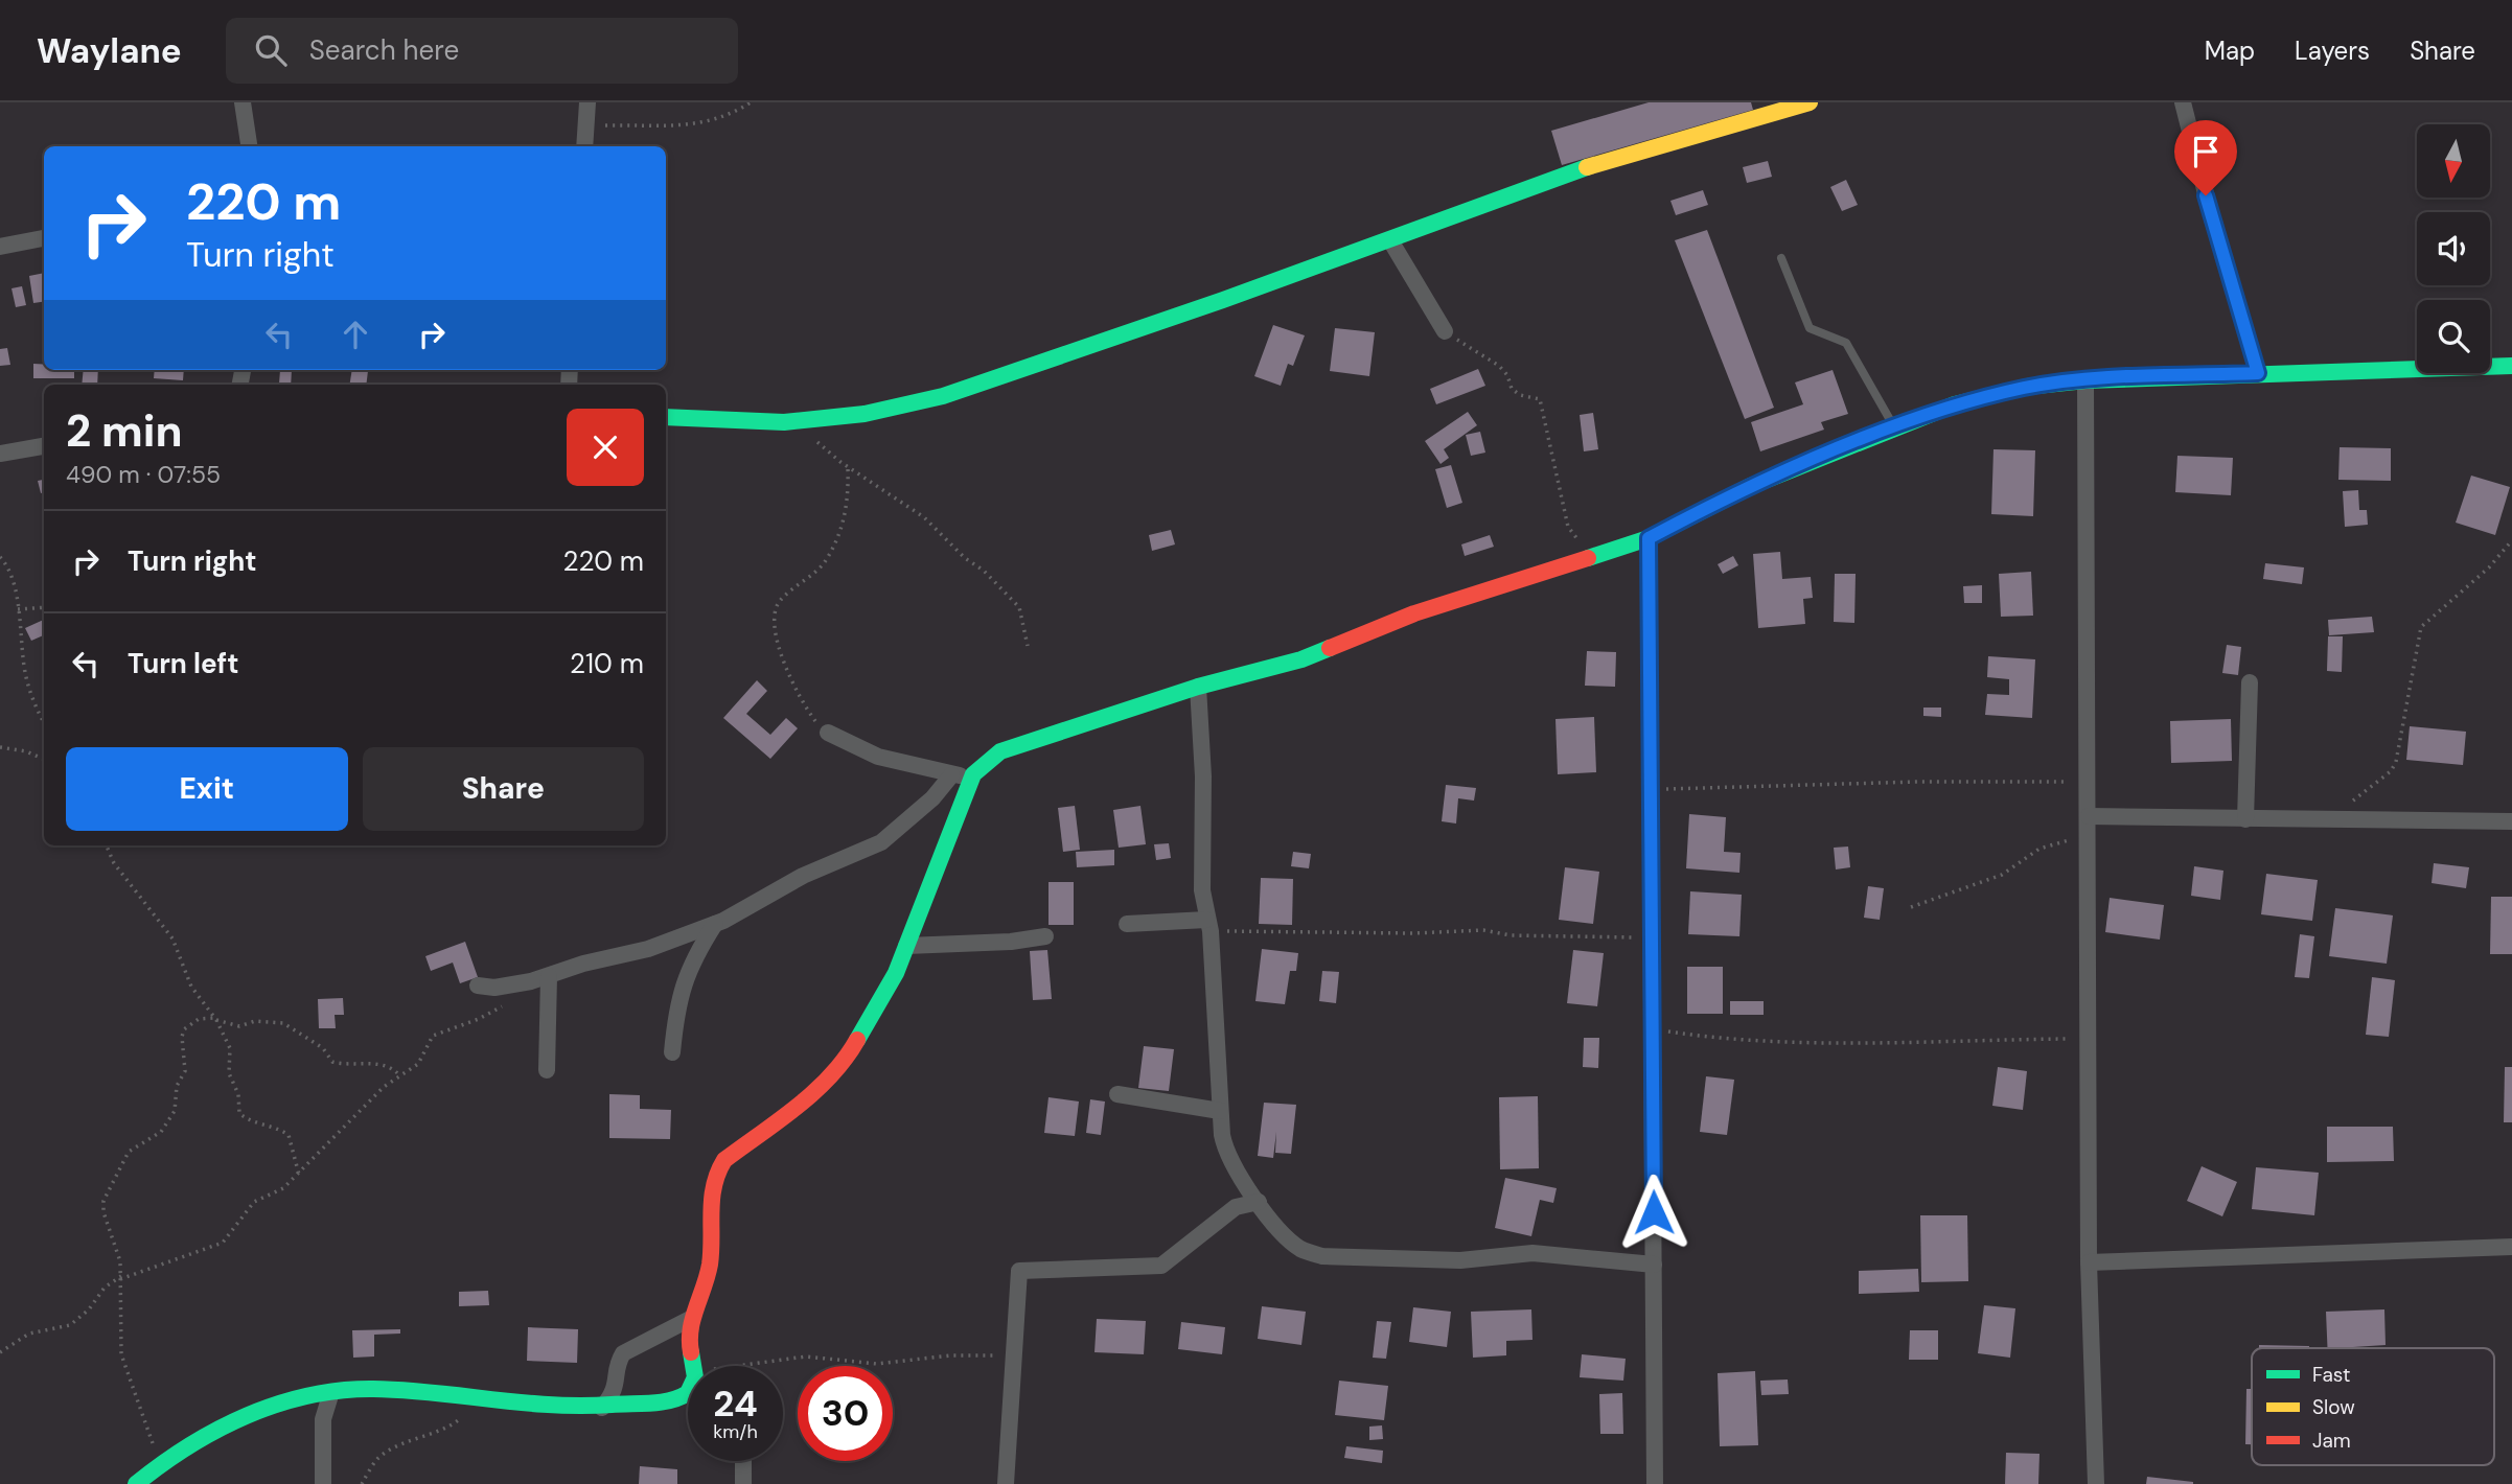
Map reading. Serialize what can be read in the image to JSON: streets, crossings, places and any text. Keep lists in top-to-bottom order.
{
  "legend": ["Fast", "Slow", "Jam"],
  "north": "bottom",
  "page": {
    "header": "Waylane",
    "search": "Search here",
    "nav": ["Map", "Layers", "Share"],
    "turn": ["220 m", "Turn right"],
    "heading": ["2 min", "490 m · 07:55"],
    "list": [
      {
        "name": "Turn right",
        "value": "220 m"
      },
      {
        "name": "Turn left",
        "value": "210 m"
      }
    ],
    "buttons": ["Exit", "Share"],
    "speed": "24 km/h",
    "limit": "30"
  }
}
